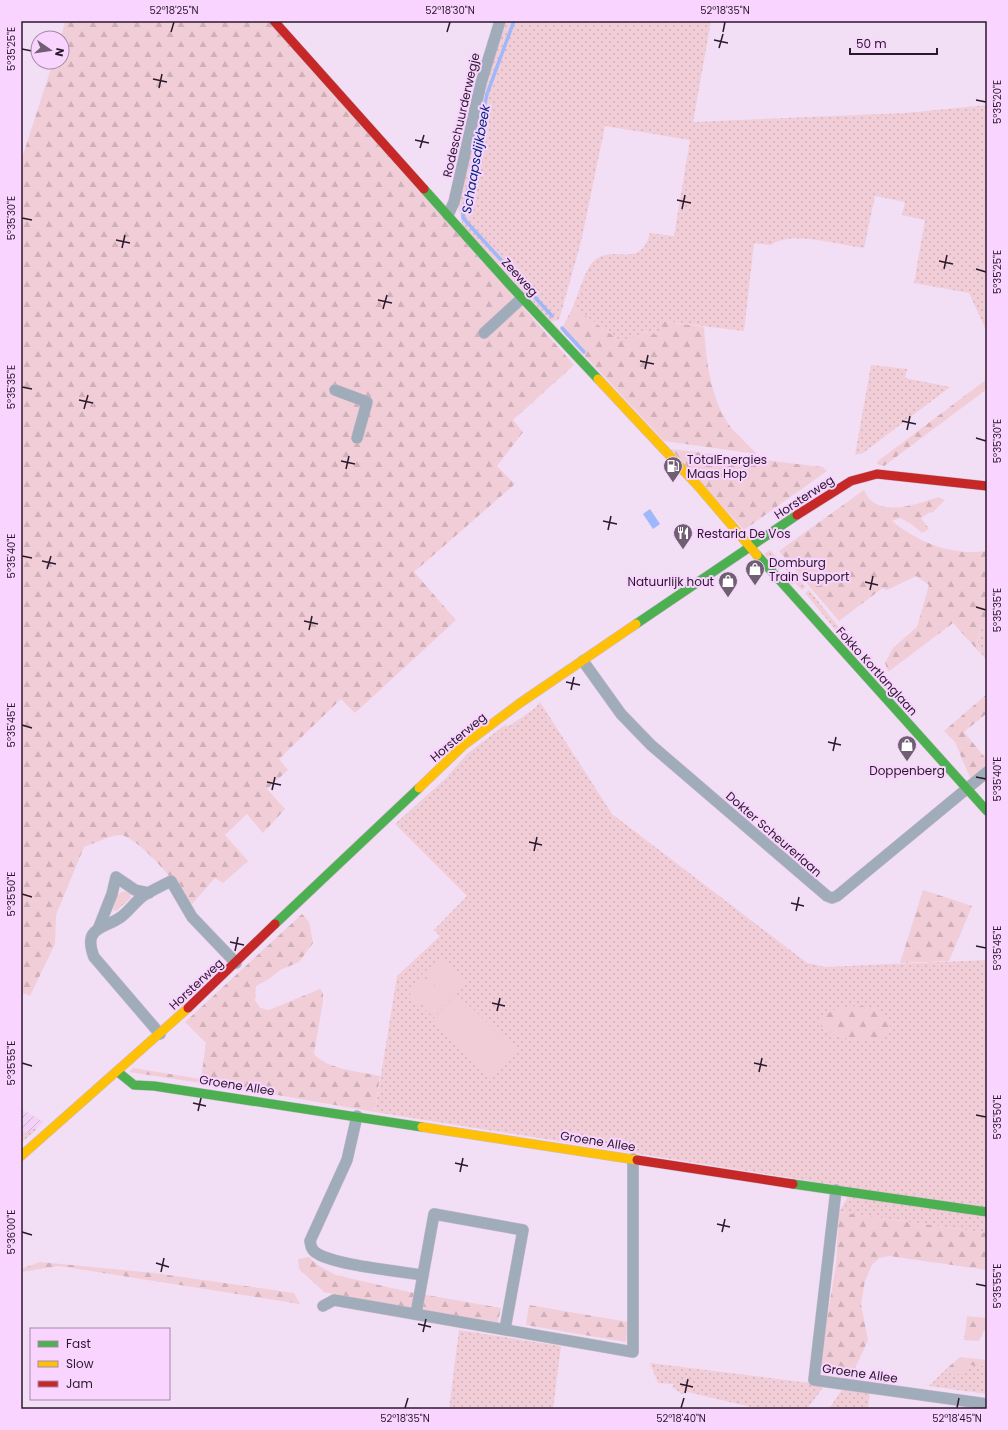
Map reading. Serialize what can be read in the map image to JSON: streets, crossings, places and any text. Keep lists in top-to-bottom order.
{
  "streets": {
    "street": [
      "Rodeschuurderwegje",
      "Zeeweg",
      "Horsterweg",
      "Fokko Kortlanglaan",
      "Dokter Scheurerlaan",
      "Groene Allee"
    ]
  },
  "crossings": [
    ["Rodeschuurderwegje", "Zeeweg"],
    ["Zeeweg", "Horsterweg"],
    ["Zeeweg", "Fokko Kortlanglaan"],
    ["Horsterweg", "Fokko Kortlanglaan"],
    ["Horsterweg", "Dokter Scheurerlaan"],
    ["Horsterweg", "Groene Allee"],
    ["Fokko Kortlanglaan", "Dokter Scheurerlaan"]
  ],
  "water": ["Schaapsdijkbeek"],
  "places": {
    "fuel station": ["TotalEnergies Maas Hop"],
    "restaurant": ["Restaria De Vos"],
    "shop": ["Domburg Train Support", "Natuurlijk hout", "Doppenberg"]
  },
  "legend": ["Fast", "Slow", "Jam"],
  "scale_bar": "50 m",
  "north": "right",
  "coordinates": [
    "52°18'25\"N",
    "52°18'30\"N",
    "52°18'35\"N",
    "5°35'25\"E",
    "5°35'20\"E",
    "5°35'30\"E",
    "5°35'35\"E",
    "5°35'40\"E",
    "5°35'45\"E",
    "5°35'50\"E",
    "5°35'55\"E",
    "5°36'00\"E",
    "52°18'40\"N",
    "52°18'45\"N"
  ]
}
